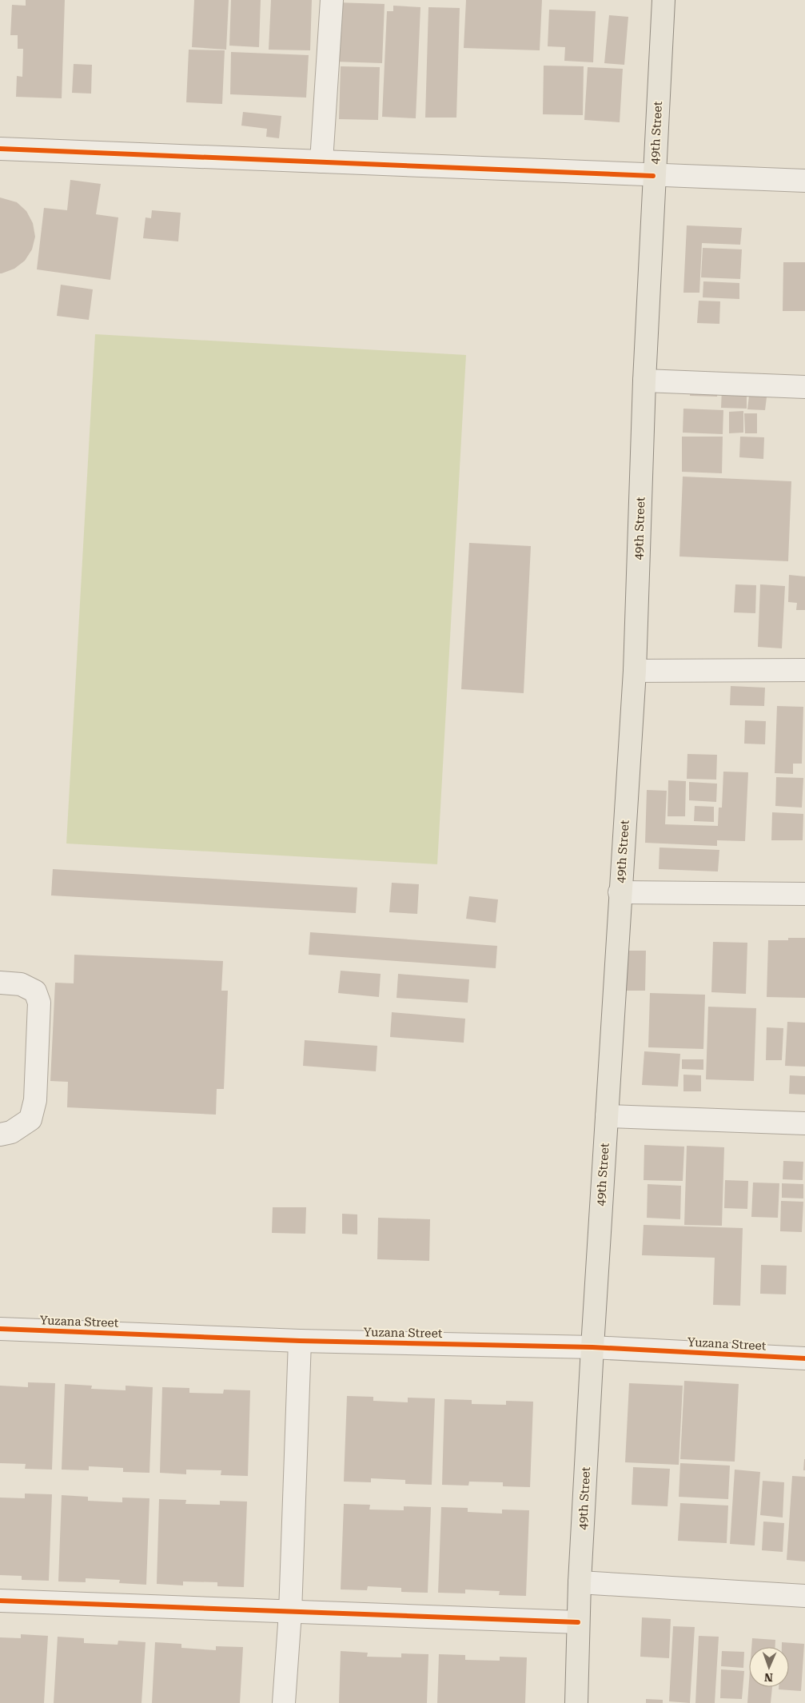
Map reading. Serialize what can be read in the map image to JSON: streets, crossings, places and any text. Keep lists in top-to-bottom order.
{
  "streets": {
    "main road": ["49th Street"],
    "street": ["Yuzana Street"]
  },
  "crossings": [
    ["49th Street", "Yuzana Street"]
  ],
  "north": "bottom"
}
